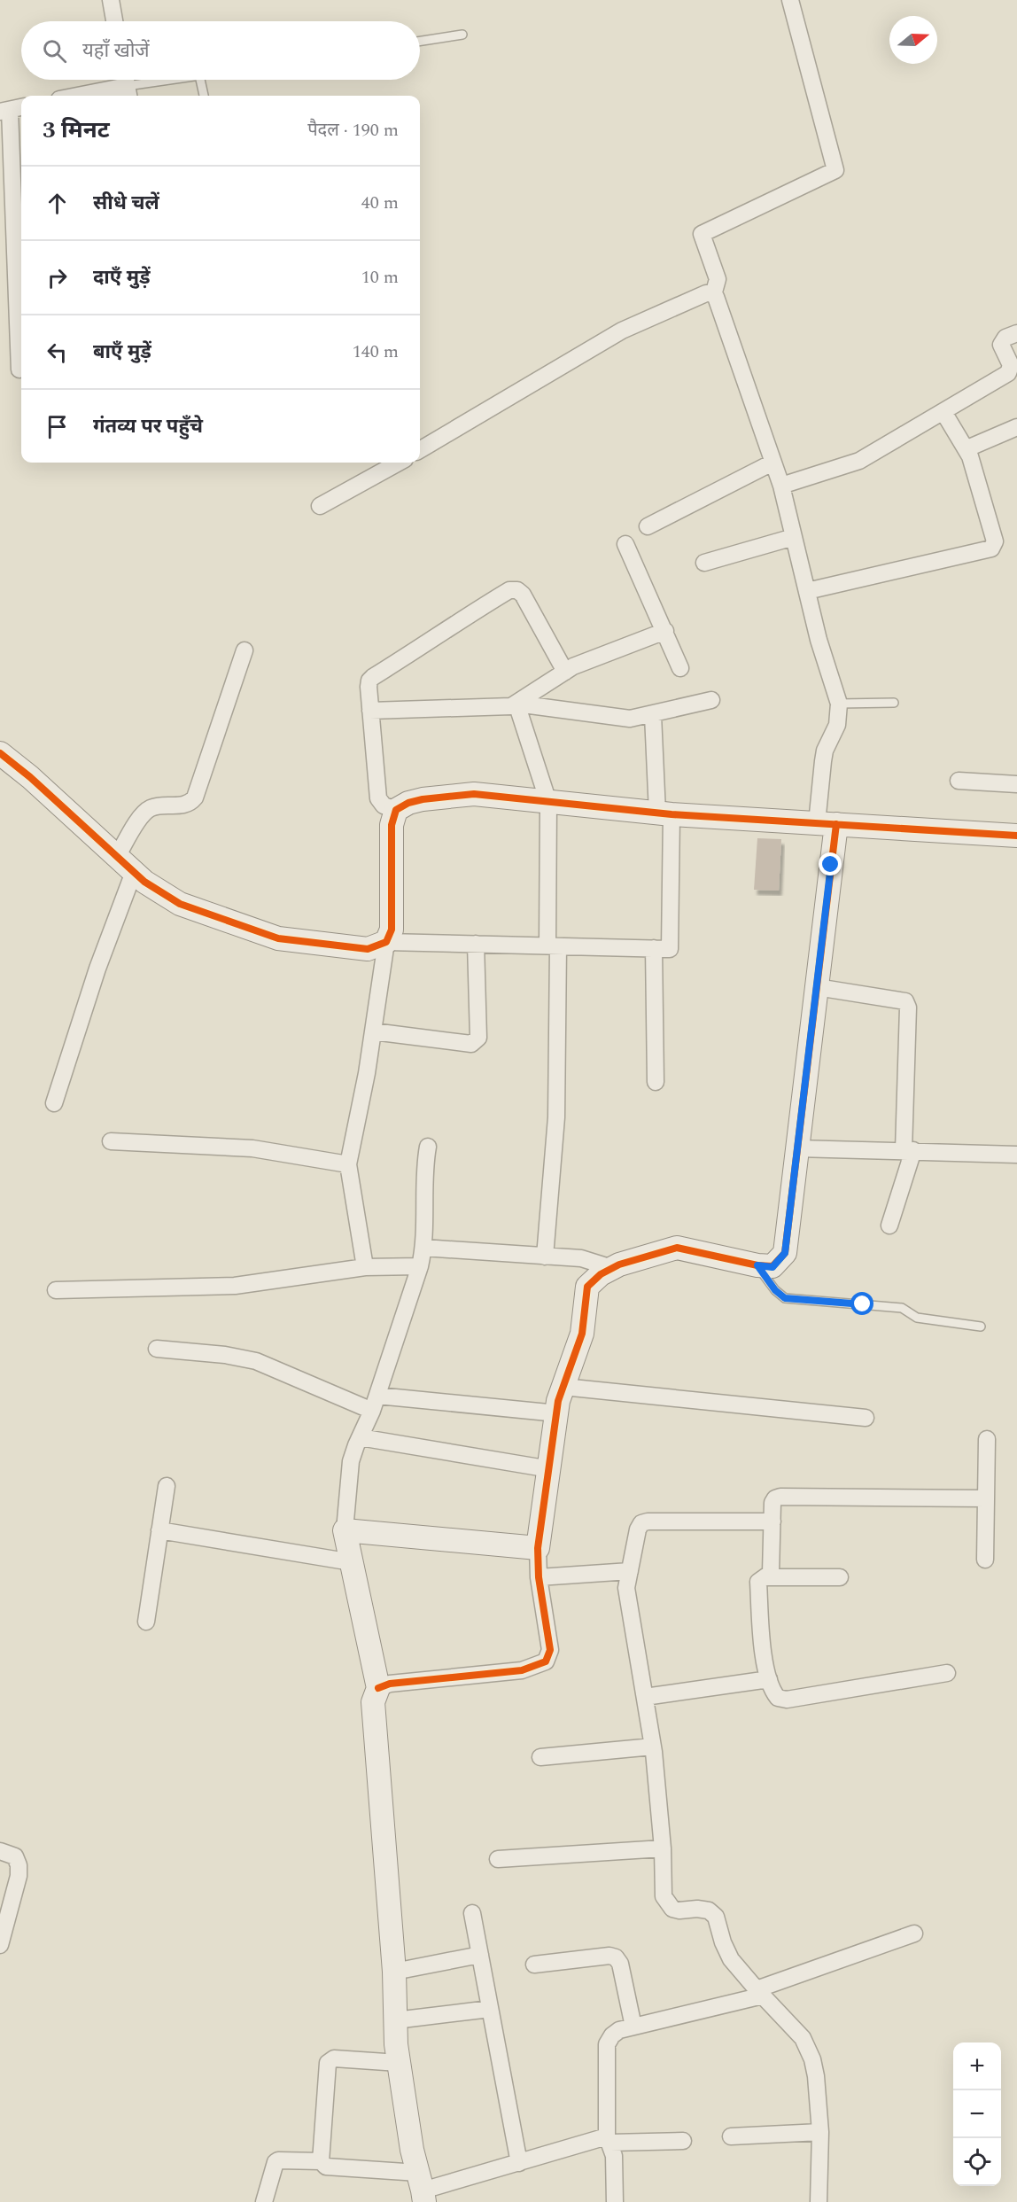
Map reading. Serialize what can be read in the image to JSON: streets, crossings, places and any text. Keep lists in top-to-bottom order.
{
  "north": "right",
  "page": {
    "search": "यहाँ खोजें",
    "heading": ["3 मिनट", "पैदल · 190 m"],
    "list": [
      ["सीधे चलें", "40 m"],
      ["दाएँ मुड़ें", "10 m"],
      ["बाएँ मुड़ें", "140 m"],
      "गंतव्य पर पहुँचे"
    ],
    "map_buttons": ["+", "−"]
  }
}
